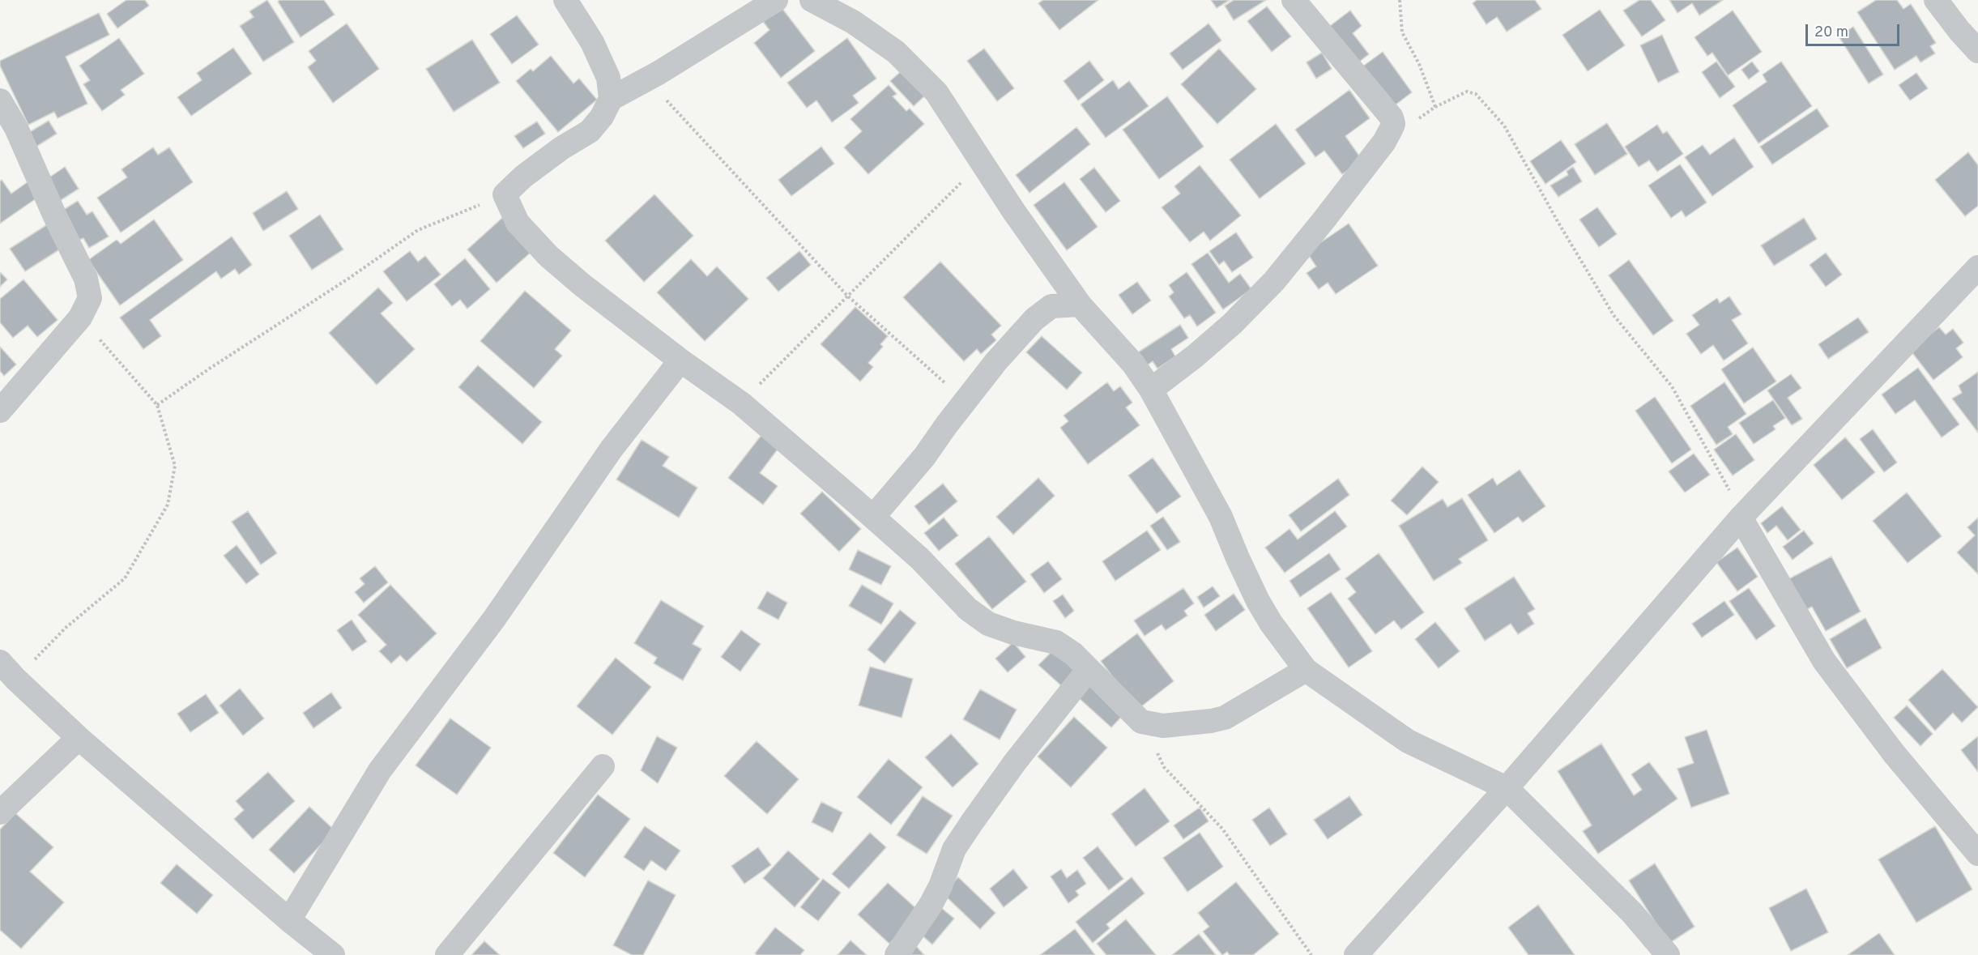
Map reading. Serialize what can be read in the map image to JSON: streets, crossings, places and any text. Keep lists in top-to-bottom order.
{
  "scale_bar": "20 m"
}
